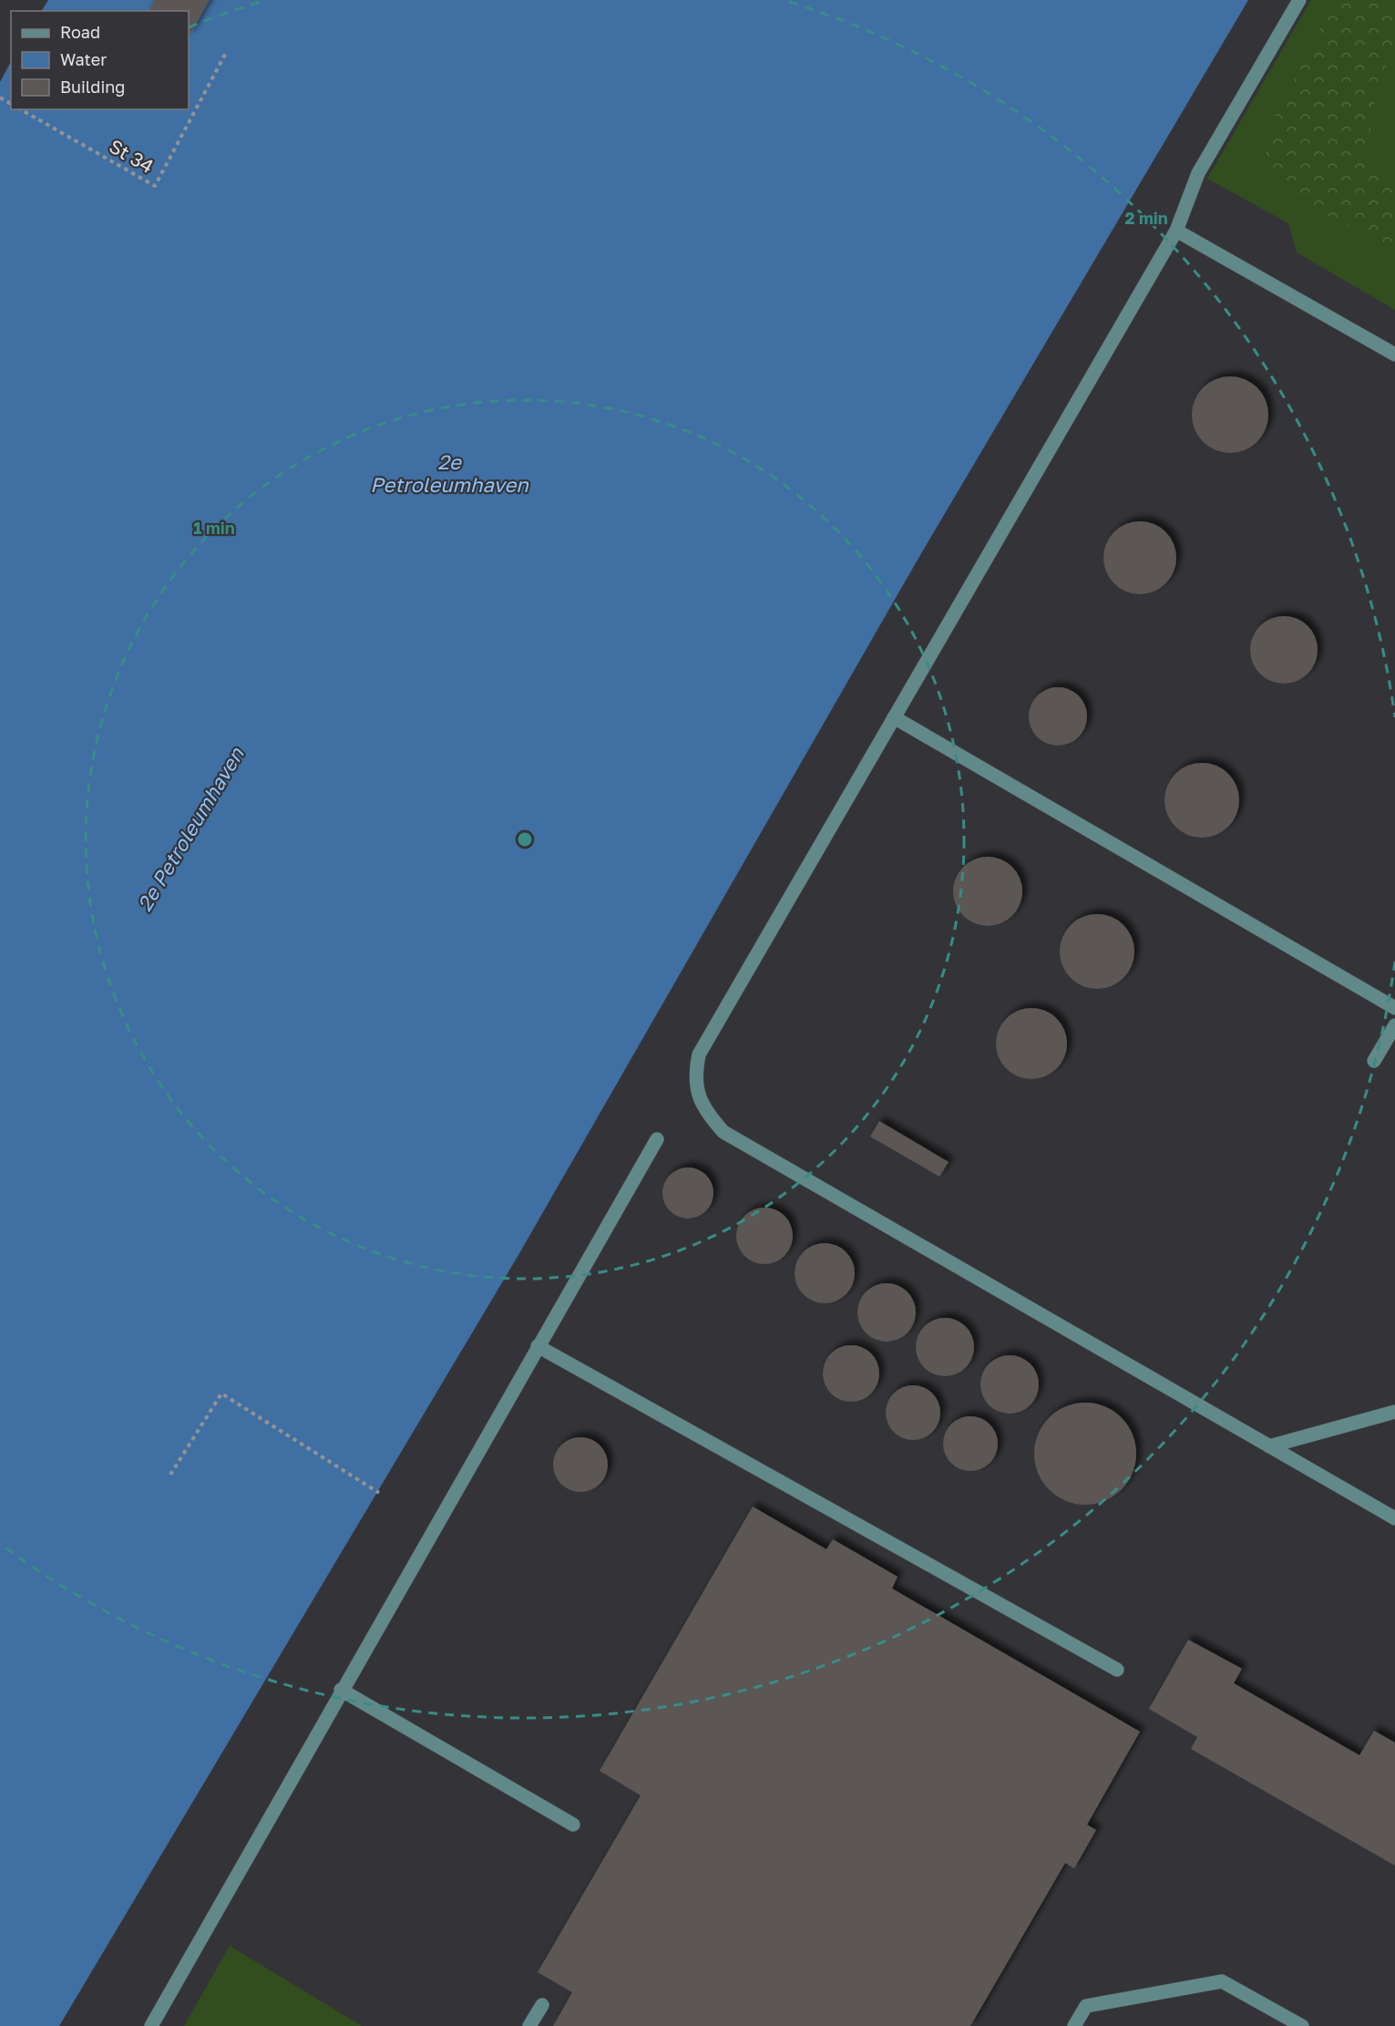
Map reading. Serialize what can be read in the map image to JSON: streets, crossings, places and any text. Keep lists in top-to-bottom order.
{
  "streets": {
    "path": ["St 34"]
  },
  "water": ["2e Petroleumhaven"],
  "legend": ["Road", "Water", "Building"],
  "rings": ["2 min", "1 min"]
}
